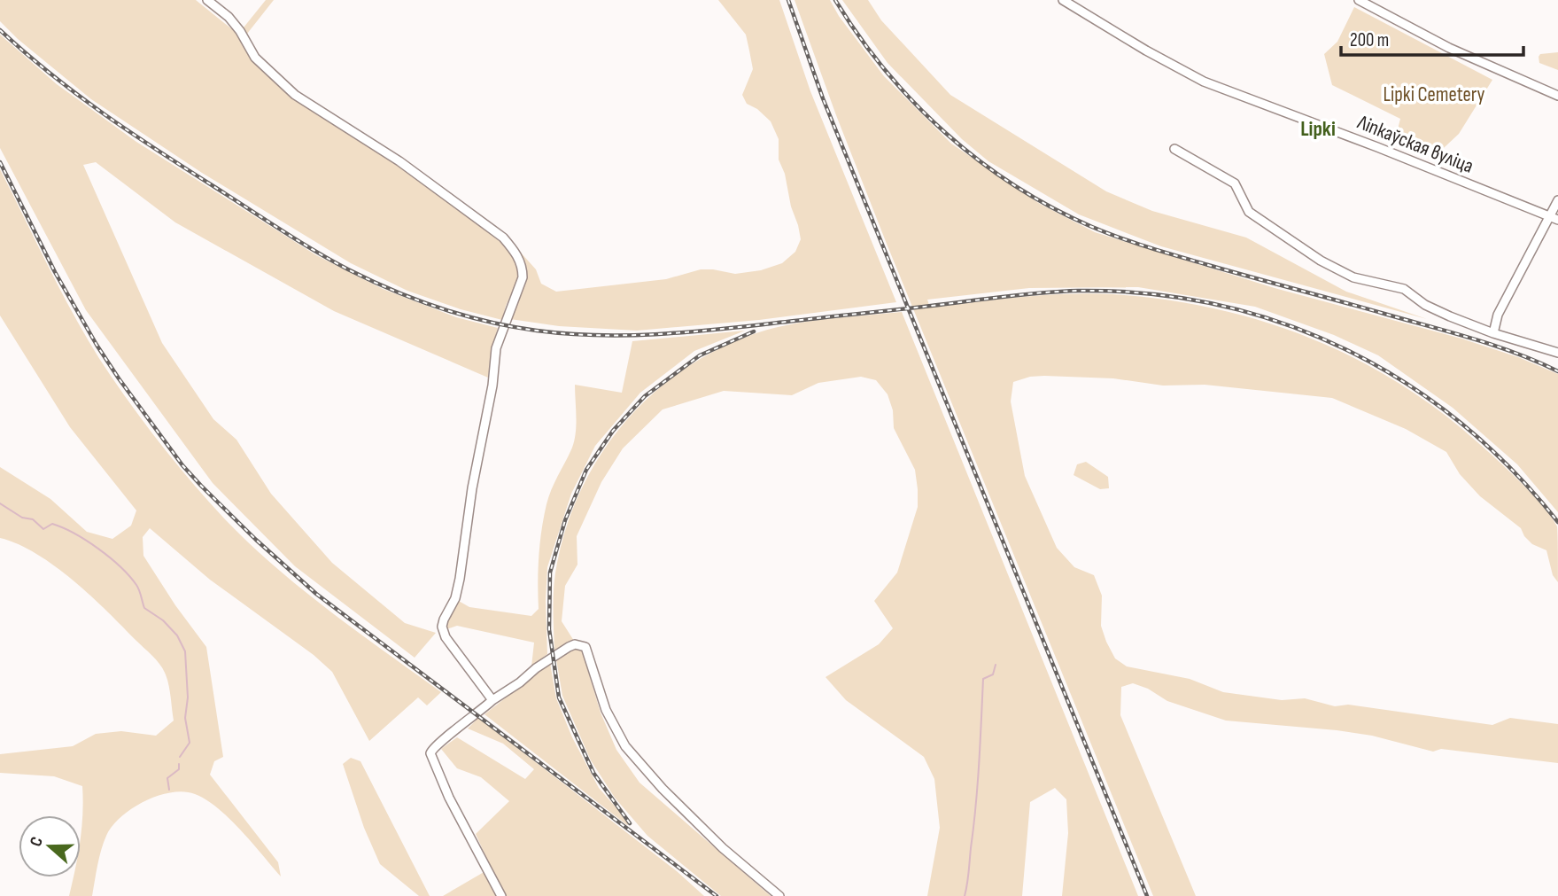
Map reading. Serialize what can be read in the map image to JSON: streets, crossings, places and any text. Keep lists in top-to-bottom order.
{
  "streets": {
    "street": ["Ліпкаўская вуліца"]
  },
  "districts": ["Lipki"],
  "parks": ["Lipki Cemetery"],
  "scale_bar": "200 m",
  "north": "left"
}
